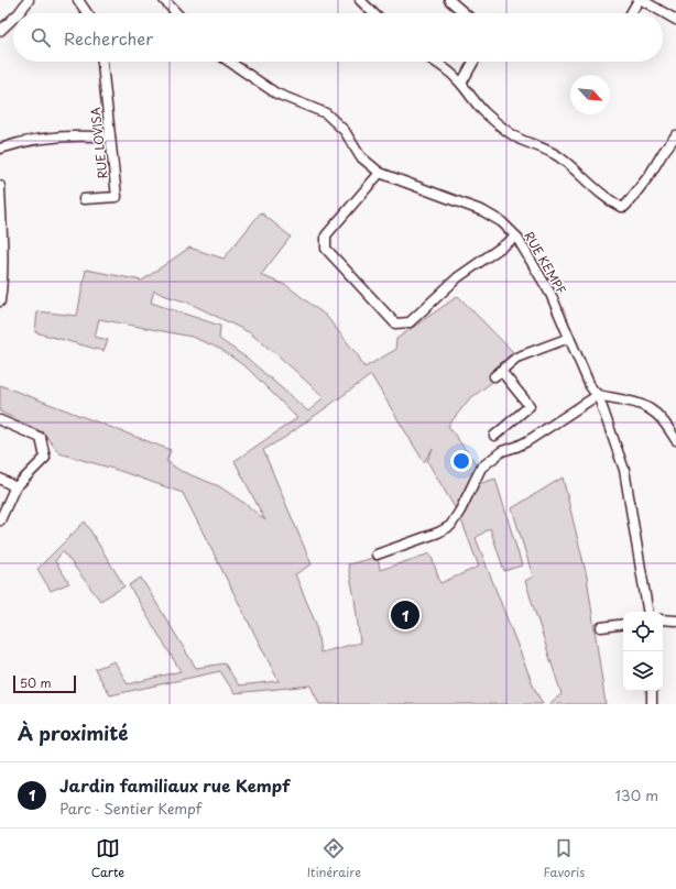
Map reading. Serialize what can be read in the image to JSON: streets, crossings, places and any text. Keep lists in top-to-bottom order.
{
  "streets": {
    "street": ["RUE LOVISA", "RUE KEMPF"]
  },
  "scale_bar": "50 m",
  "north": "bottom right",
  "page": {
    "search": "Rechercher",
    "pins": "1",
    "scale": "50 m",
    "heading": "À proximité",
    "list": [
      {
        "mark": "1",
        "name": "Jardin familiaux rue Kempf",
        "note": "Parc · Sentier Kempf",
        "value": "130 m"
      }
    ],
    "nav": ["Carte", "Itinéraire", "Favoris"]
  }
}
